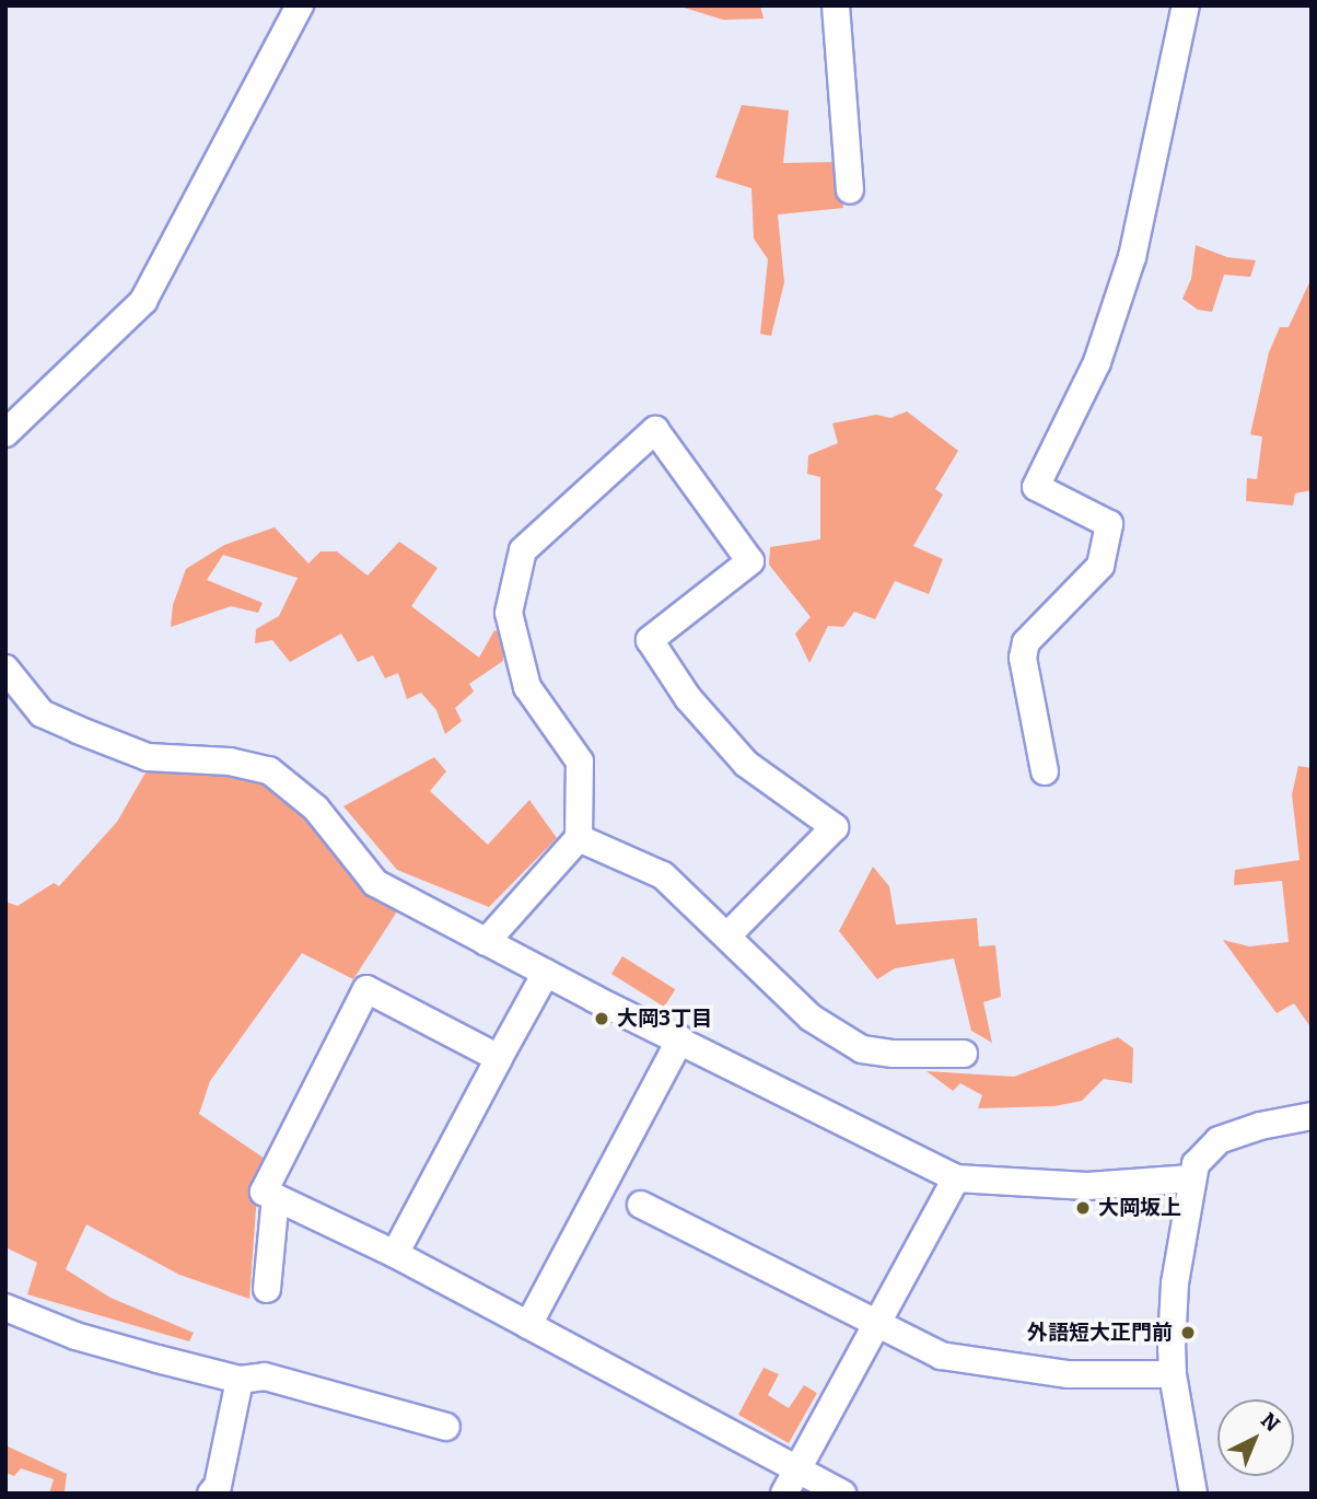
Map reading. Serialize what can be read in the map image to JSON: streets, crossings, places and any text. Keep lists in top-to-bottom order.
{
  "places": ["大岡3丁目", "大岡坂上", "外語短大正門前"],
  "north": "top right"
}
